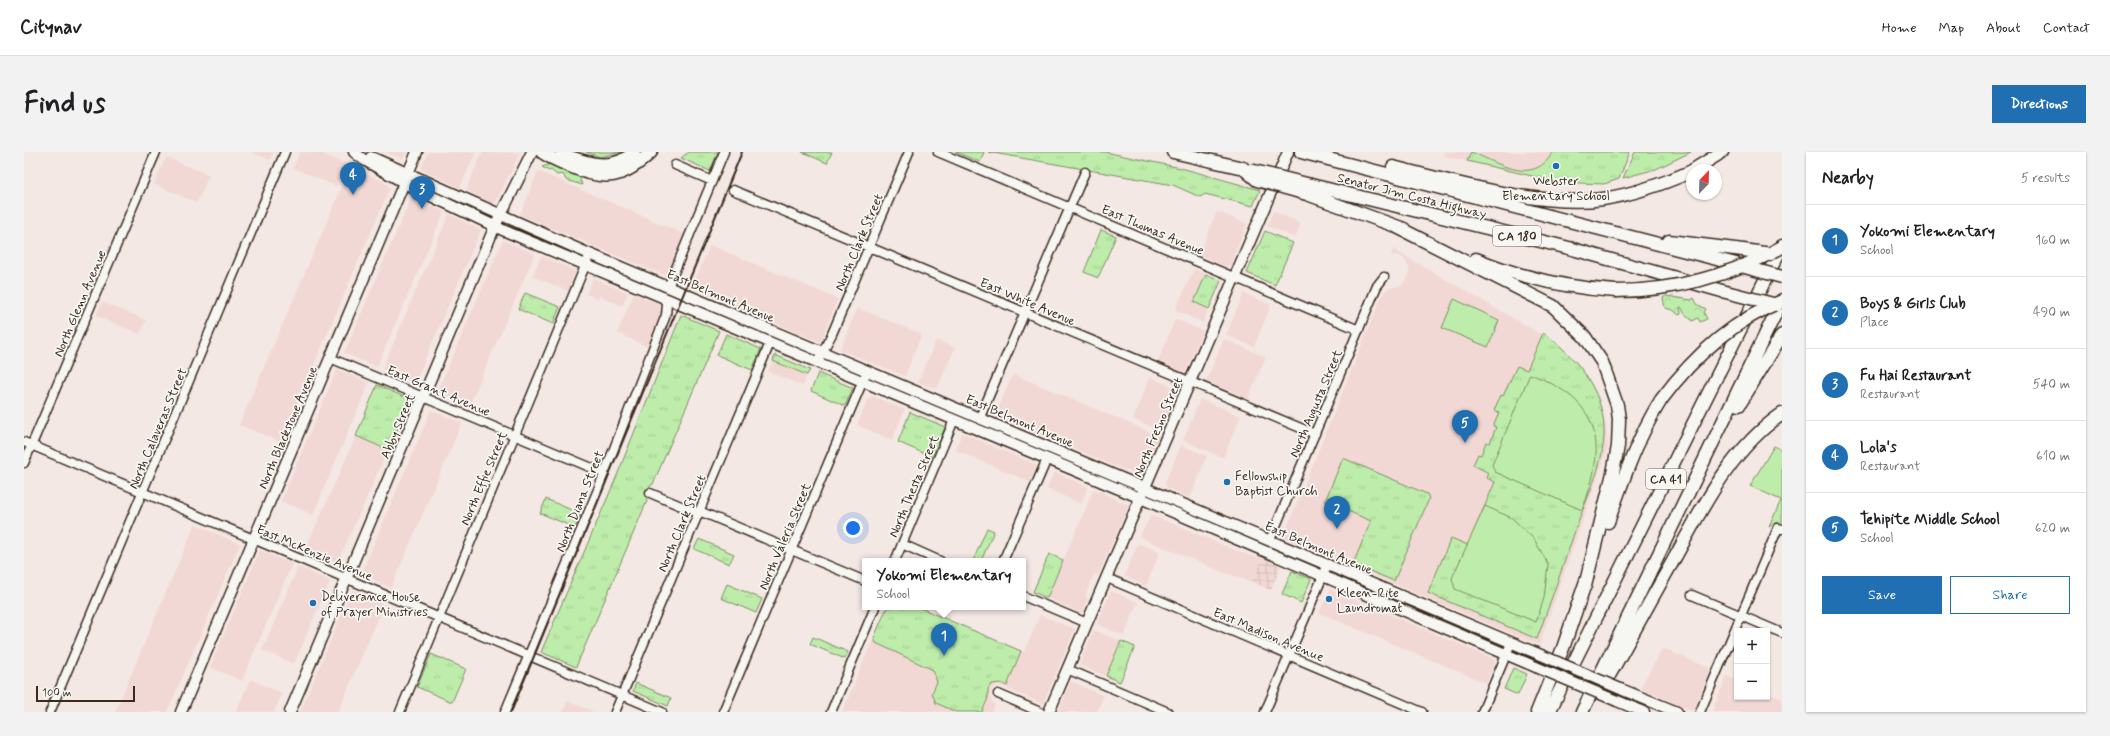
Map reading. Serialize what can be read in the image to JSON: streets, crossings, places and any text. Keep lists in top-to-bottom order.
{
  "streets": {
    "highway": ["Senator Jim Costa Highway", "CA 180", "CA 41"],
    "main road": [
      "East Belmont Avenue",
      "Abby Street",
      "North Blackstone Avenue",
      "North Fresno Street"
    ],
    "street": [
      "East Thomas Avenue",
      "North Clark Street",
      "East White Avenue",
      "North Glenn Avenue",
      "East Grant Avenue",
      "North Augusta Street",
      "North Calaveras Street",
      "North Effie Street",
      "North Thesta Street",
      "North Diana Street",
      "North Valeria Street",
      "East McKenzie Avenue",
      "East Madison Avenue"
    ]
  },
  "crossings": [
    ["East Thomas Avenue", "North Augusta Street"],
    ["East Thomas Avenue", "North Fresno Street"],
    ["North Clark Street", "East Belmont Avenue"],
    ["North Clark Street", "East White Avenue"],
    ["North Clark Street", "East McKenzie Avenue"],
    ["East Belmont Avenue", "North Augusta Street"],
    ["East Belmont Avenue", "Abby Street"],
    ["East Belmont Avenue", "North Blackstone Avenue"],
    ["East Belmont Avenue", "North Fresno Street"],
    ["East Belmont Avenue", "North Effie Street"],
    ["East Belmont Avenue", "North Thesta Street"],
    ["East Belmont Avenue", "North Diana Street"],
    ["East Belmont Avenue", "North Valeria Street"],
    ["East White Avenue", "North Augusta Street"],
    ["East White Avenue", "North Fresno Street"],
    ["North Glenn Avenue", "East McKenzie Avenue"],
    ["East Grant Avenue", "Abby Street"],
    ["East Grant Avenue", "North Blackstone Avenue"],
    ["East Grant Avenue", "North Effie Street"],
    ["East Grant Avenue", "North Diana Street"],
    ["Abby Street", "East McKenzie Avenue"],
    ["North Blackstone Avenue", "East McKenzie Avenue"],
    ["North Fresno Street", "East Madison Avenue"],
    ["North Calaveras Street", "East McKenzie Avenue"],
    ["North Effie Street", "East McKenzie Avenue"],
    ["North Diana Street", "East McKenzie Avenue"]
  ],
  "places": [
    "Webster Elementary School",
    "Fellowship Baptist Church",
    "Kleen-Rite Laundromat",
    "Deliverance House of Prayer Ministries"
  ],
  "scale_bar": "100 m",
  "north": "top right",
  "page": {
    "header": "Citynav",
    "nav": [
      "Home",
      "Map",
      "About",
      "Contact"
    ],
    "buttons": [
      "Directions",
      ["Save", "Share"]
    ],
    "title": "Find us",
    "heading": ["Nearby", "5 results"],
    "pins": [
      "4",
      "3",
      "5",
      "2",
      "1"
    ],
    "list": [
      {
        "mark": "1",
        "name": "Yokomi Elementary",
        "note": "School",
        "value": "160 m"
      },
      {
        "mark": "2",
        "name": "Boys & Girls Club",
        "note": "Place",
        "value": "490 m"
      },
      {
        "mark": "3",
        "name": "Fu Hai Restaurant",
        "note": "Restaurant",
        "value": "540 m"
      },
      {
        "mark": "4",
        "name": "Lola's",
        "note": "Restaurant",
        "value": "610 m"
      },
      {
        "mark": "5",
        "name": "Tehipite Middle School",
        "note": "School",
        "value": "620 m"
      }
    ],
    "popup": ["Yokomi Elementary", "School"],
    "map_buttons": ["+", "−"],
    "scale": "100 m"
  }
}
